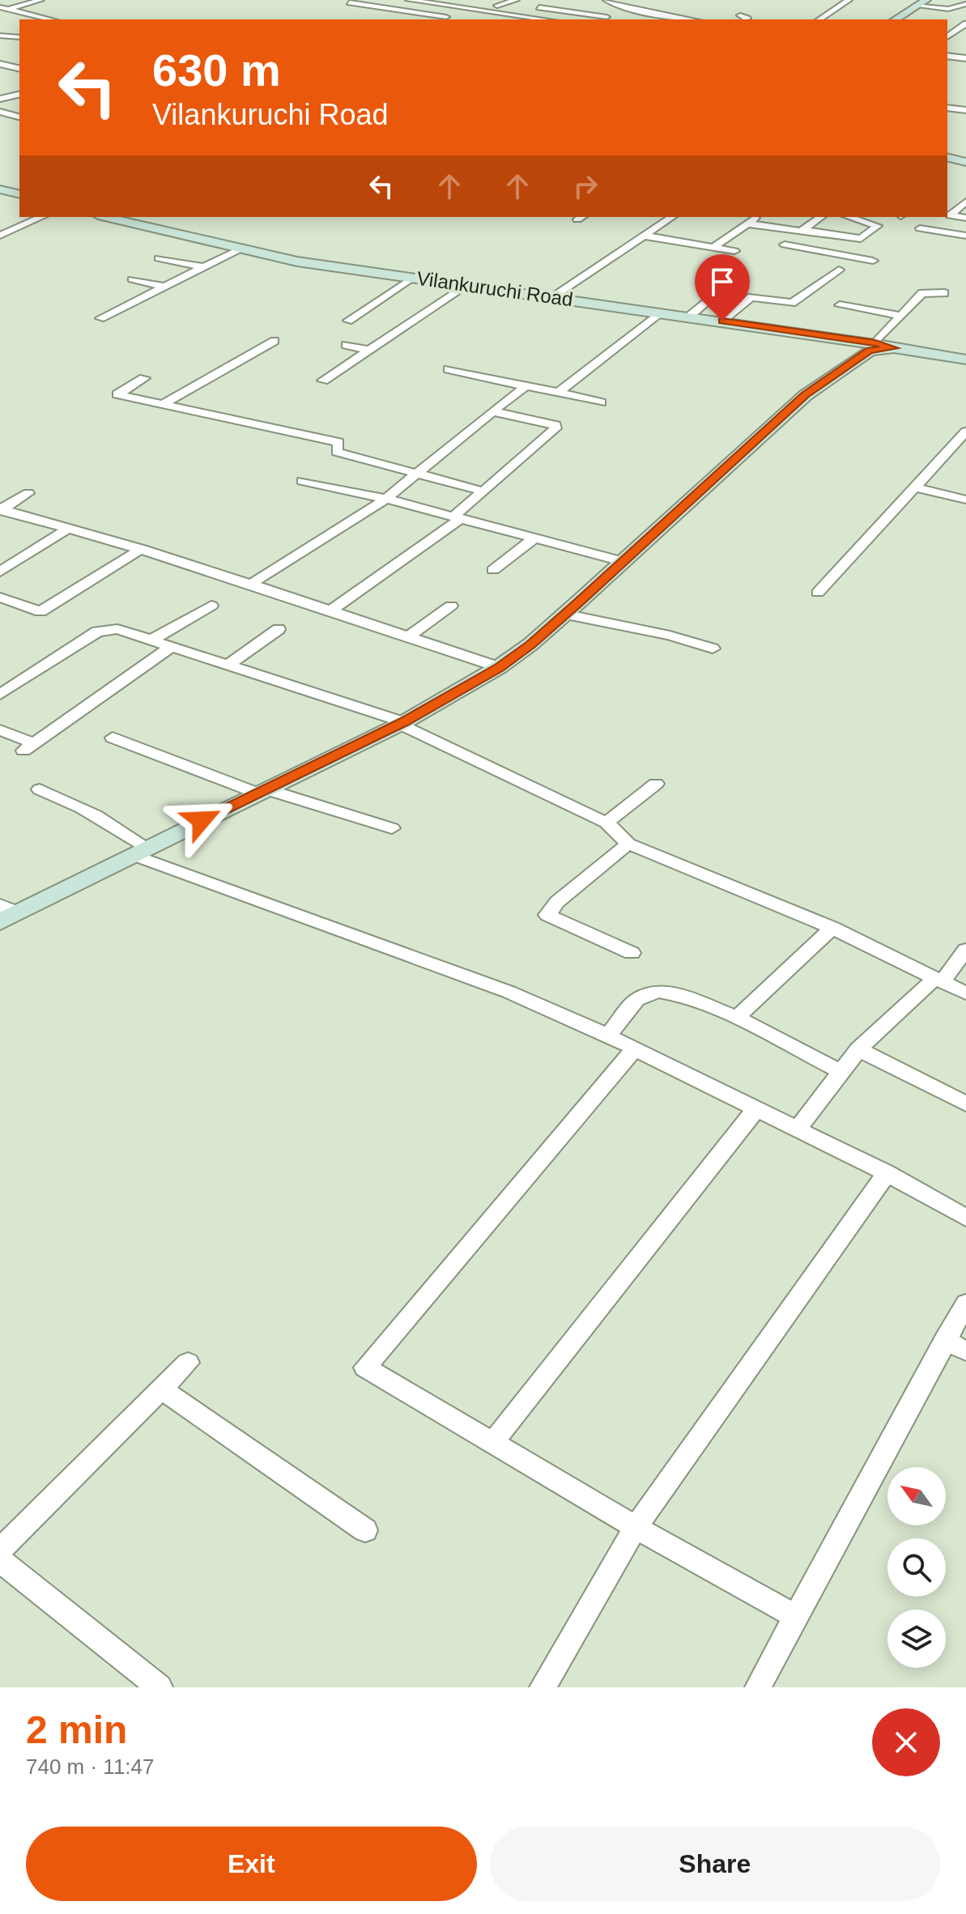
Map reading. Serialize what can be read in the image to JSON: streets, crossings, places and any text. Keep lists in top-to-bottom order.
{
  "streets": {
    "main road": ["Vilankuruchi Road"]
  },
  "north": "top left",
  "page": {
    "turn": ["630 m", "Vilankuruchi Road"],
    "heading": ["2 min", "740 m · 11:47"],
    "buttons": ["Exit", "Share"]
  }
}
